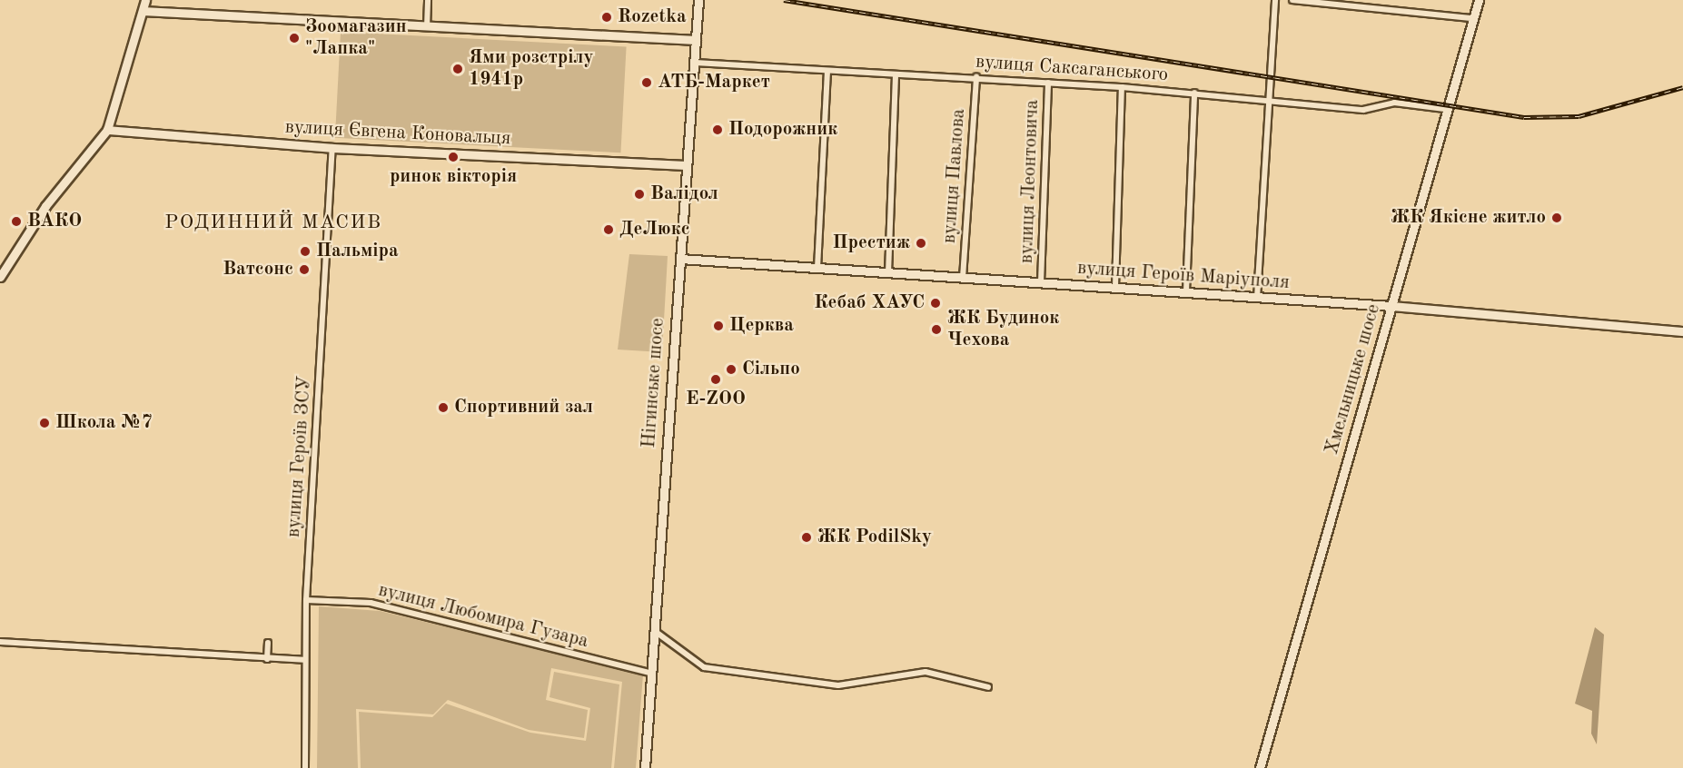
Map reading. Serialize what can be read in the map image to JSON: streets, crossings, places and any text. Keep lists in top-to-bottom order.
{
  "streets": {
    "street": [
      "вулиця Саксаганського",
      "вулиця Євгена Коновальця",
      "вулиця Павлова",
      "вулиця Леонтовича",
      "вулиця Героїв Маріуполя",
      "Хмельницьке шосе",
      "Нігинське шосе",
      "вулиця Героїв ЗСУ",
      "вулиця Любомира Гузара"
    ]
  },
  "crossings": [
    ["вулиця Саксаганського", "вулиця Павлова"],
    ["вулиця Саксаганського", "вулиця Леонтовича"],
    ["вулиця Саксаганського", "Хмельницьке шосе"],
    ["вулиця Саксаганського", "Нігинське шосе"],
    ["вулиця Євгена Коновальця", "Нігинське шосе"],
    ["вулиця Євгена Коновальця", "вулиця Героїв ЗСУ"],
    ["вулиця Павлова", "вулиця Героїв Маріуполя"],
    ["вулиця Леонтовича", "вулиця Героїв Маріуполя"],
    ["вулиця Героїв Маріуполя", "Хмельницьке шосе"],
    ["вулиця Героїв Маріуполя", "Нігинське шосе"],
    ["Нігинське шосе", "вулиця Любомира Гузара"],
    ["вулиця Героїв ЗСУ", "вулиця Любомира Гузара"]
  ],
  "districts": ["РОДИННИЙ МАСИВ"],
  "places": [
    "Rozetka",
    "Зоомагазин \"Лапка\"",
    "Ями розстрілу 1941р",
    "АТБ-Маркет",
    "Подорожник",
    "ринок вікторія",
    "Валідол",
    "ЖК Якісне житло",
    "ВАКО",
    "ДеЛюкс",
    "Престиж",
    "Пальміра",
    "Ватсонс",
    "Кебаб ХАУС",
    "Церква",
    "ЖК Будинок Чехова",
    "Сільпо",
    "E-ZOO",
    "Спортивний зал",
    "Школа №7",
    "ЖК PodilSky"
  ]
}
